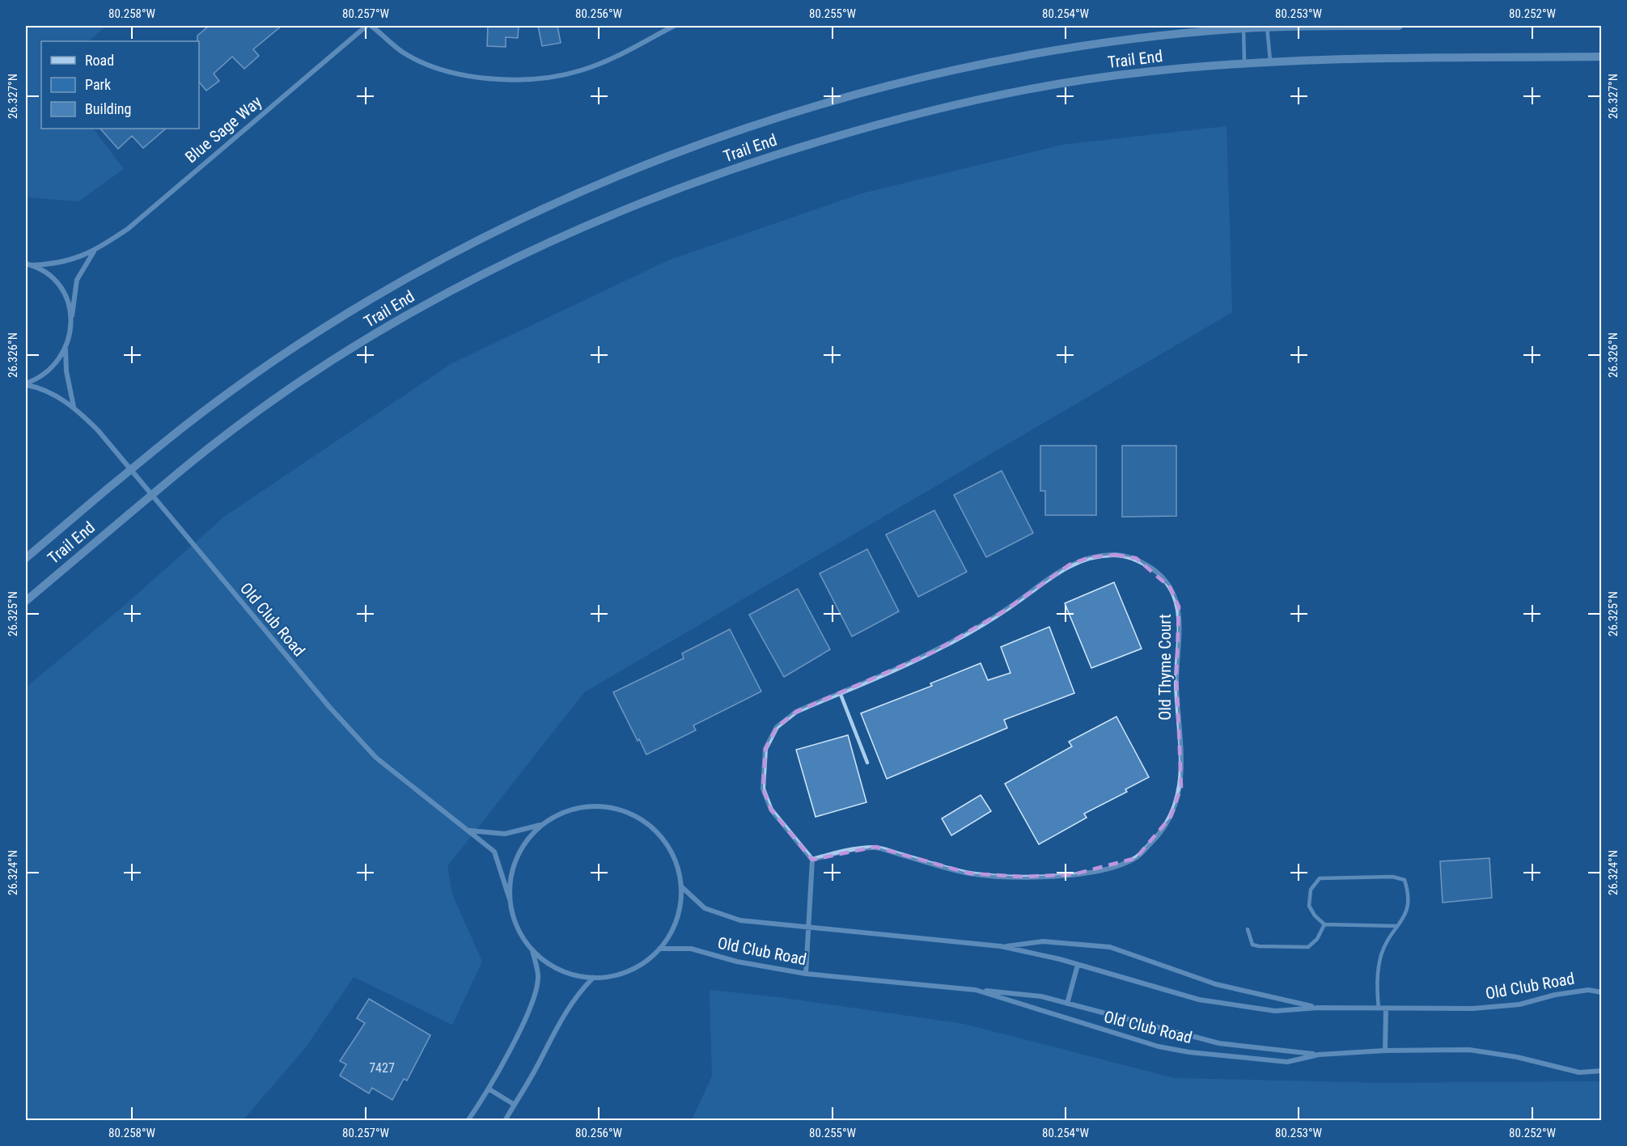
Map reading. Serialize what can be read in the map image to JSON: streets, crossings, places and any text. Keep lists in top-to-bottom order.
{
  "streets": {
    "street": [
      "Trail End",
      "Blue Sage Way",
      "Old Club Road",
      "Old Thyme Court"
    ]
  },
  "house_numbers": ["7427"],
  "legend": ["Road", "Park", "Building"],
  "coordinates": [
    "80.258°W",
    "80.257°W",
    "80.256°W",
    "80.255°W",
    "80.254°W",
    "80.253°W",
    "80.252°W",
    "26.327°N",
    "26.326°N",
    "26.325°N",
    "26.324°N"
  ]
}
